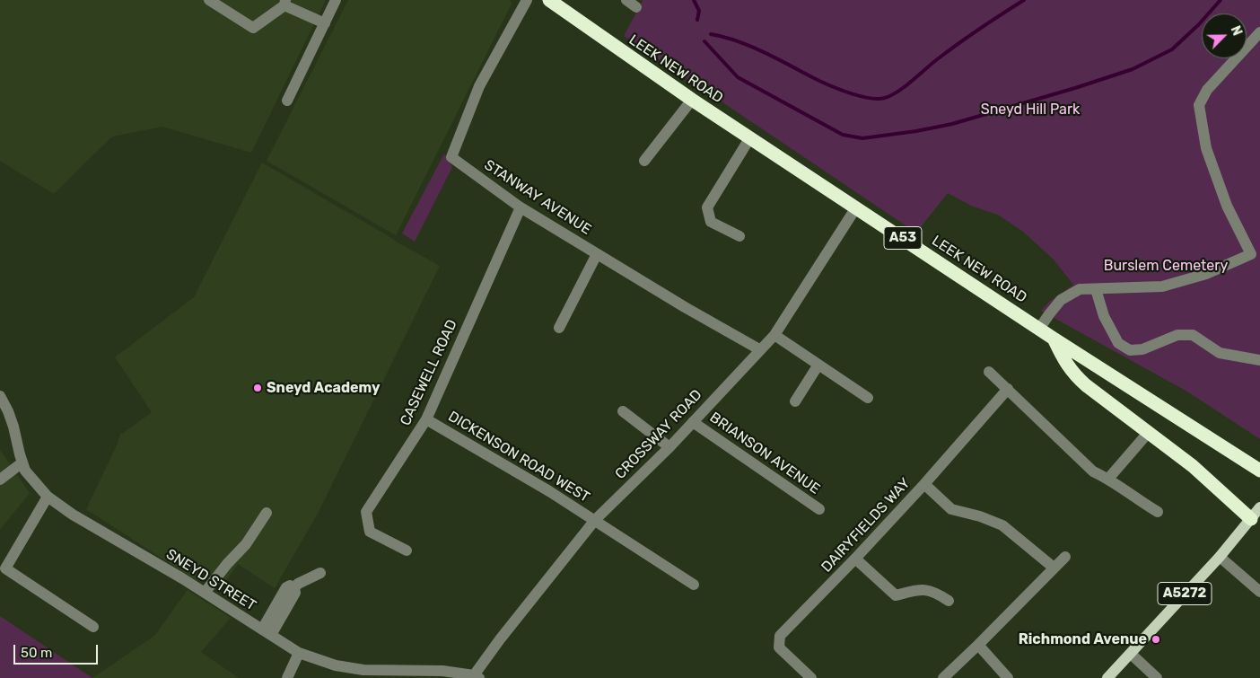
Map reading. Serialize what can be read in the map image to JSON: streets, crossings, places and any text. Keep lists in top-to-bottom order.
{
  "streets": {
    "highway": ["LEEK NEW ROAD", "A53"],
    "main road": ["A5272"],
    "street": [
      "STANWAY AVENUE",
      "CASEWELL ROAD",
      "CROSSWAY ROAD",
      "BRIANSON AVENUE",
      "DICKENSON ROAD WEST",
      "DAIRYFIELDS WAY",
      "SNEYD STREET"
    ]
  },
  "crossings": [
    ["LEEK NEW ROAD", "CROSSWAY ROAD"],
    ["STANWAY AVENUE", "CASEWELL ROAD"],
    ["STANWAY AVENUE", "CROSSWAY ROAD"],
    ["CASEWELL ROAD", "DICKENSON ROAD WEST"],
    ["CROSSWAY ROAD", "BRIANSON AVENUE"],
    ["CROSSWAY ROAD", "DICKENSON ROAD WEST"],
    ["CROSSWAY ROAD", "SNEYD STREET"]
  ],
  "parks": ["Sneyd Hill Park", "Burslem Cemetery"],
  "places": ["Sneyd Academy", "Richmond Avenue"],
  "scale_bar": "50 m",
  "north": "top right"
}
